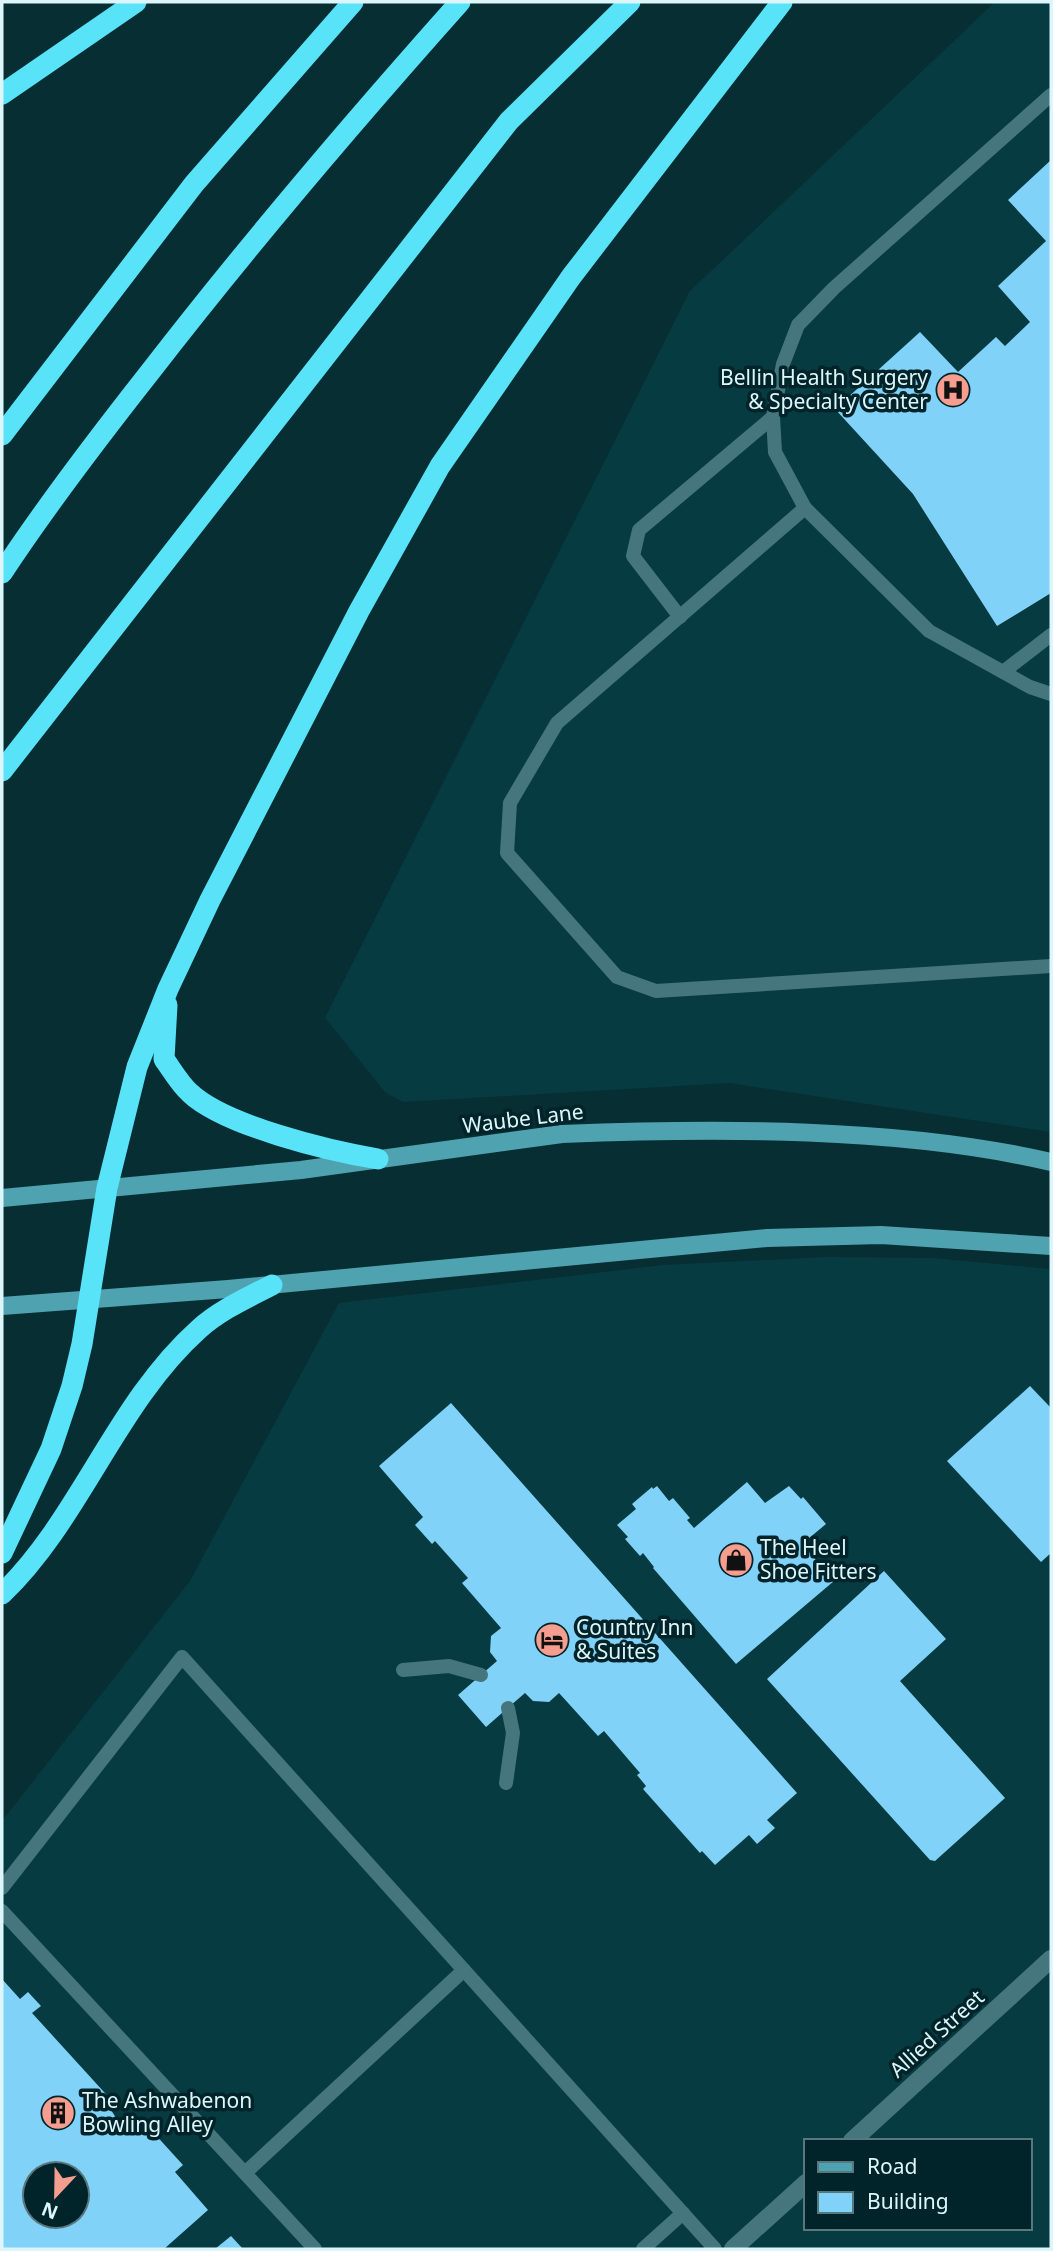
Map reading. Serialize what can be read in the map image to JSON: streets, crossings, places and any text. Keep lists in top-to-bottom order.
{
  "streets": {
    "main road": ["Waube Lane"],
    "street": ["Allied Street"]
  },
  "places": {
    "hospital": ["Bellin Health Surgery & Specialty Center"],
    "shop": ["The Heel Shoe Fitters"],
    "hotel": ["Country Inn & Suites"],
    "building": ["The Ashwabenon Bowling Alley"]
  },
  "legend": ["Road", "Building"],
  "north": "bottom"
}
